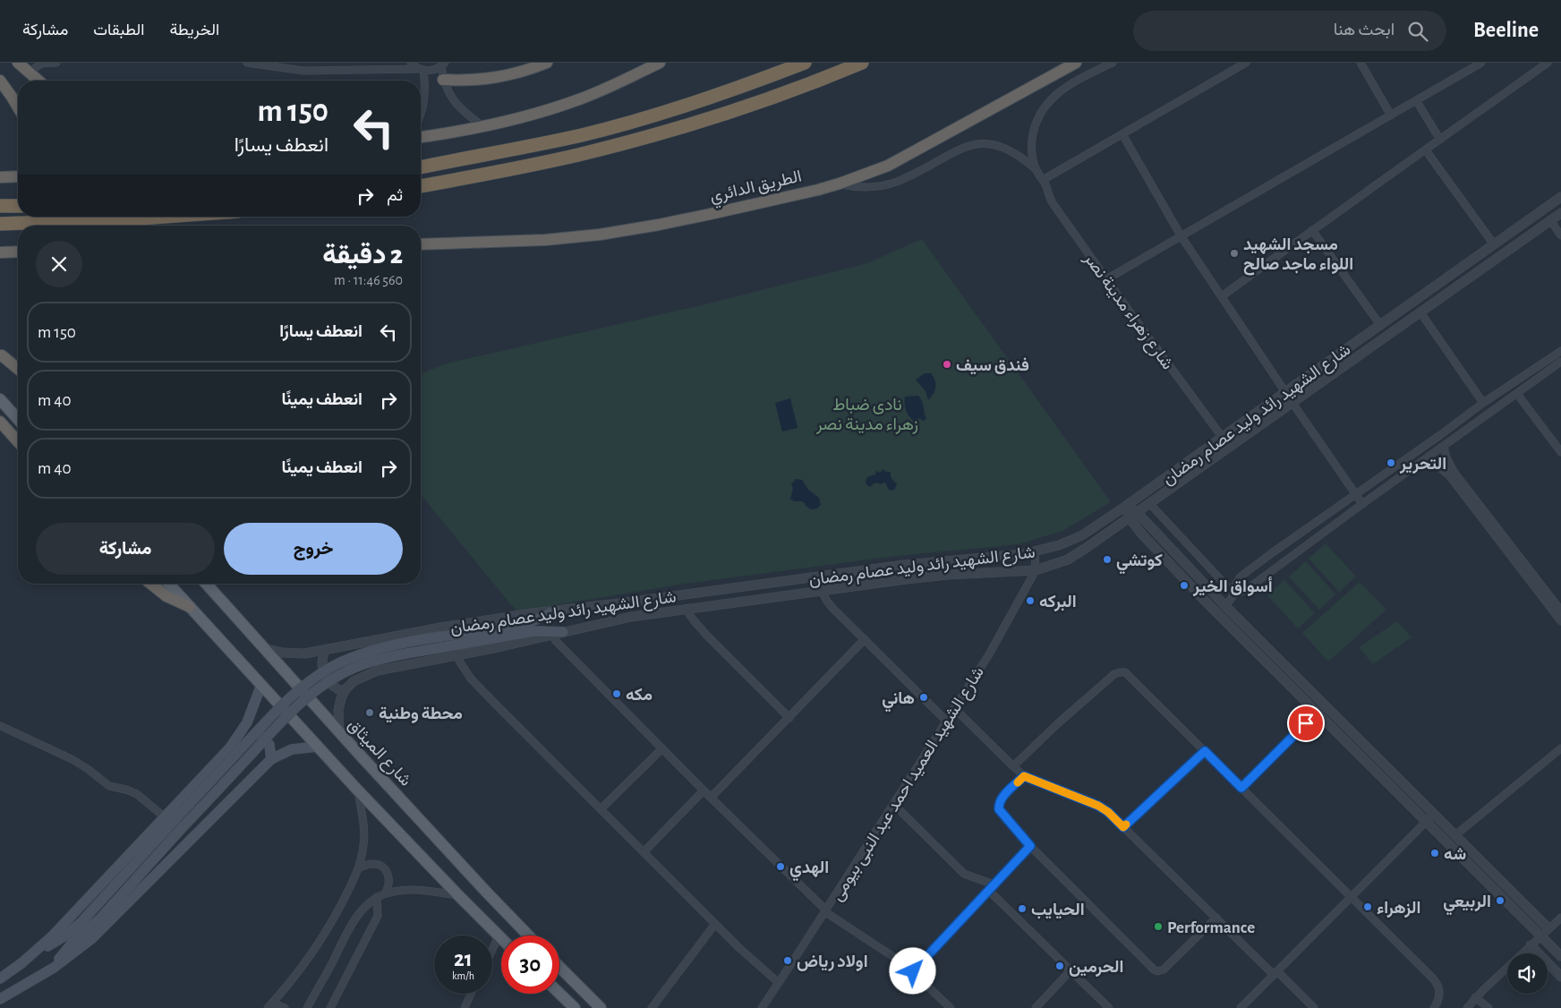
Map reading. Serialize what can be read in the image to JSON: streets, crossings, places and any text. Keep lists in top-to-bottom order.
{
  "streets": {
    "highway": ["الطريق الدائري"],
    "main road": ["شارع الميثاق"],
    "street": ["شارع زهراء مدينة نصر", "شارع الشهيد رائد وليد عصام رمضان", "شارع الشهيد العميد احمد عبد النبى بيومى"]
  },
  "crossings": [
    ["شارع زهراء مدينة نصر", "شارع الشهيد رائد وليد عصام رمضان"],
    ["شارع الشهيد رائد وليد عصام رمضان", "شارع الميثاق"],
    ["شارع الشهيد رائد وليد عصام رمضان", "شارع الشهيد العميد احمد عبد النبى بيومى"]
  ],
  "parks": ["نادى ضباط زهراء مدينة نصر"],
  "places": [
    "مسجد الشهيد اللواء ماجد صالح",
    "فندق سيف",
    "التحرير",
    "كوتشي",
    "أسواق الخير",
    "البركه",
    "مكه",
    "هاني",
    "محطة وطنية",
    "شه",
    "الهدي",
    "الربيعي",
    "الزهراء",
    "الحيايب",
    "Performance",
    "اولاد رياض",
    "الحرمين"
  ],
  "page": {
    "header": "Beeline",
    "search": "ابحث هنا",
    "nav": ["الخريطة", "الطبقات", "مشاركة"],
    "turn": ["150 m", "انعطف يسارًا"],
    "then": "ثم",
    "heading": ["2 دقيقة", "560 m · 11:46"],
    "list": [
      {
        "name": "انعطف يسارًا",
        "value": "150 m"
      },
      {
        "name": "انعطف يمينًا",
        "value": "40 m"
      },
      {
        "name": "انعطف يمينًا",
        "value": "40 m"
      }
    ],
    "buttons": ["خروج", "مشاركة"],
    "speed": "21 km/h",
    "limit": "30"
  }
}
